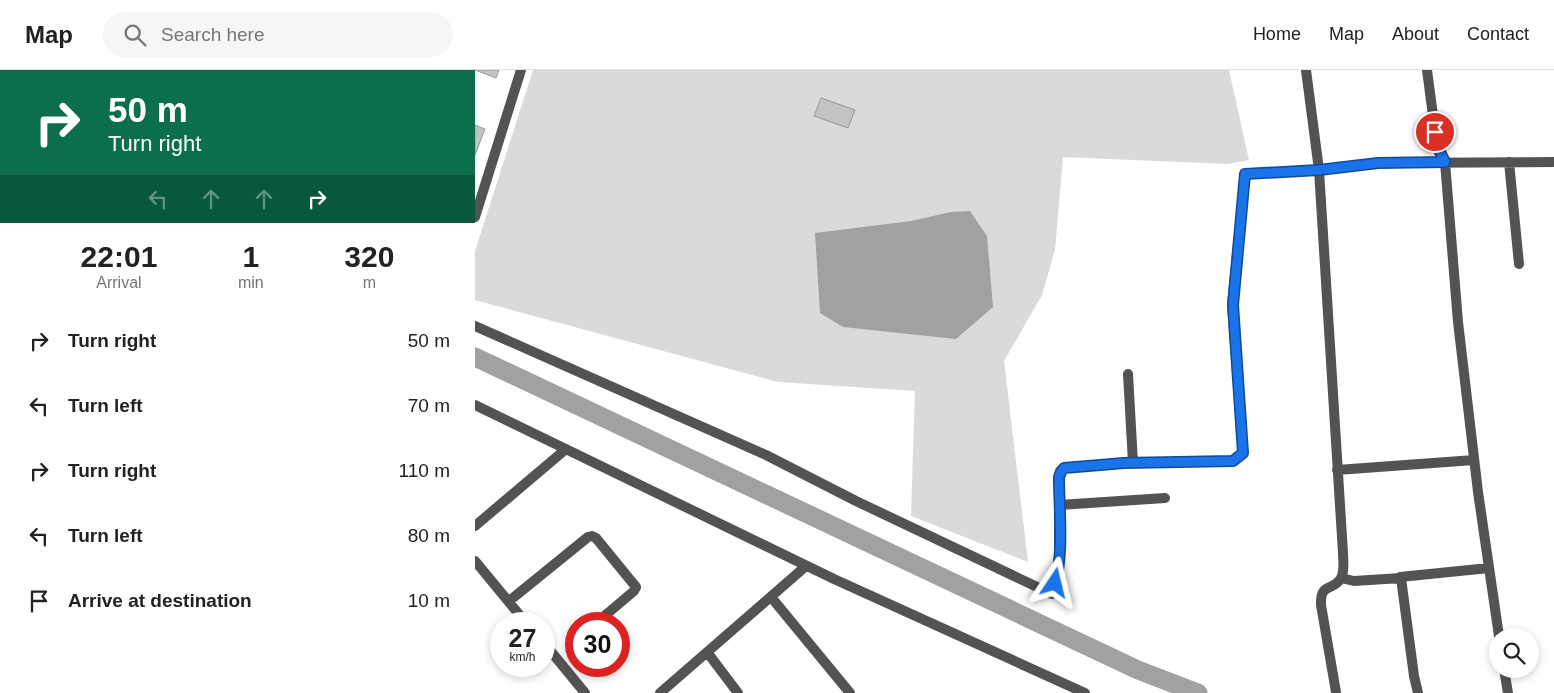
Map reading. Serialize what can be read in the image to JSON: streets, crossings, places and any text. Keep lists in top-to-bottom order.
{
  "page": {
    "header": "Map",
    "search": "Search here",
    "nav": [
      "Home",
      "Map",
      "About",
      "Contact"
    ],
    "turn": ["50 m", "Turn right"],
    "eta": [
      "22:01",
      "Arrival",
      "1",
      "min",
      "320",
      "m"
    ],
    "list": [
      {
        "name": "Turn right",
        "value": "50 m"
      },
      {
        "name": "Turn left",
        "value": "70 m"
      },
      {
        "name": "Turn right",
        "value": "110 m"
      },
      {
        "name": "Turn left",
        "value": "80 m"
      },
      {
        "name": "Arrive at destination",
        "value": "10 m"
      }
    ],
    "speed": "27 km/h",
    "limit": "30"
  }
}
